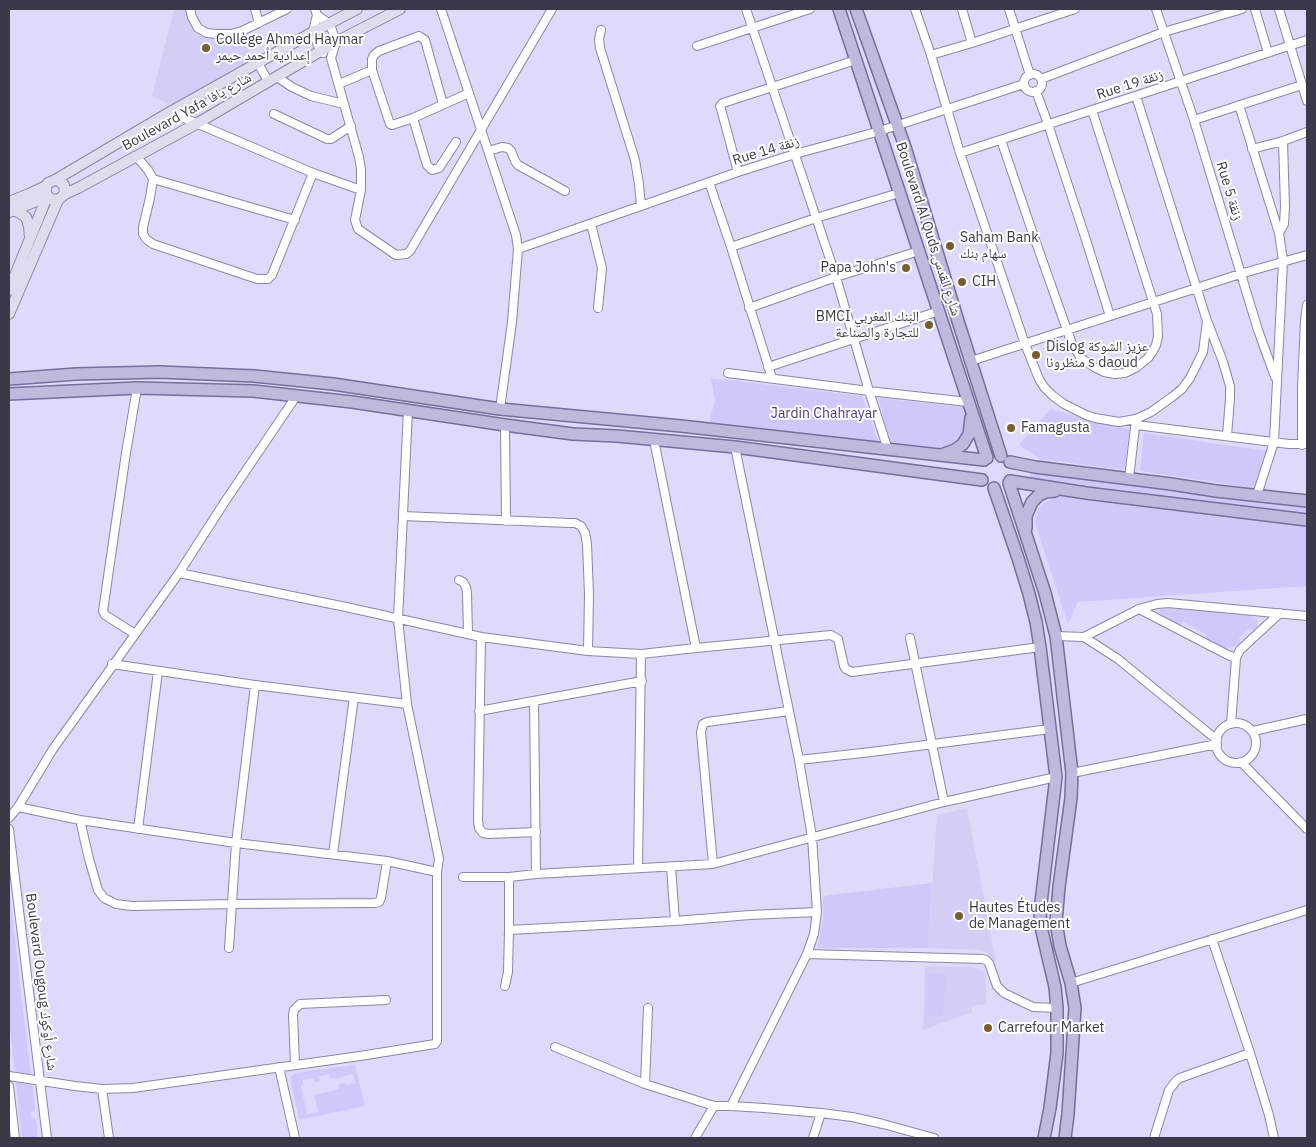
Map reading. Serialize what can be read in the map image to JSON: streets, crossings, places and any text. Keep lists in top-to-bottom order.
{
  "streets": {
    "main road": ["Boulevard Al Quds شارع القدس"],
    "street": [
      "Rue 19 زنقة",
      "Boulevard Yafa شارع يافا",
      "Rue 14 زنقة",
      "Rue 5 زنقة",
      "Boulevard Ougoug شارع أوكوك"
    ]
  },
  "crossings": [
    ["Rue 19 زنقة", "Rue 5 زنقة"],
    ["Rue 14 زنقة", "Boulevard Al Quds شارع القدس"]
  ],
  "parks": ["Jardin Chahrayar"],
  "places": [
    "Collège Ahmed Haymar إعدادية أحمد حيمر",
    "Saham Bank سهام بنك",
    "Papa John's",
    "CIH",
    "BMCI البنك المغربي للتجارة والصناعة",
    "Dislog عزيز الشوكة منظرونا s daoud",
    "Famagusta",
    "Hautes Études de Management",
    "Carrefour Market"
  ]
}
